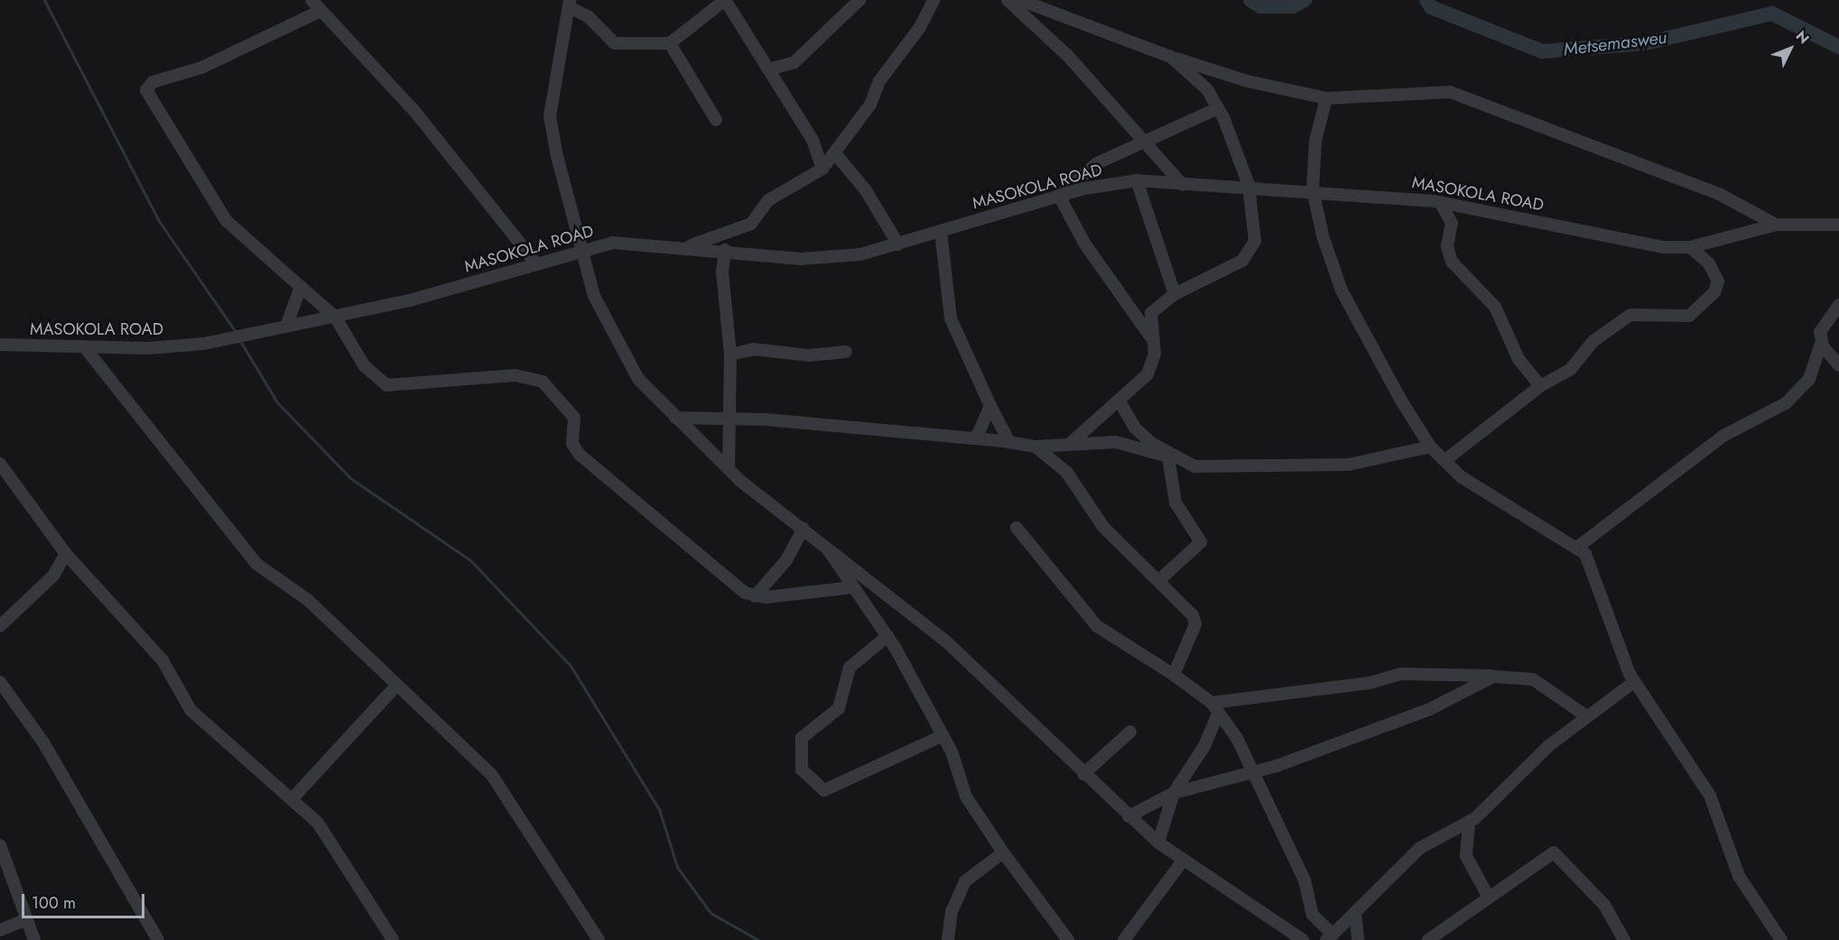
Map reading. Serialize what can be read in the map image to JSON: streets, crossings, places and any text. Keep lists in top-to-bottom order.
{
  "streets": {
    "street": ["MASOKOLA ROAD"]
  },
  "water": ["Metsemasweu"],
  "scale_bar": "100 m",
  "north": "top right"
}
